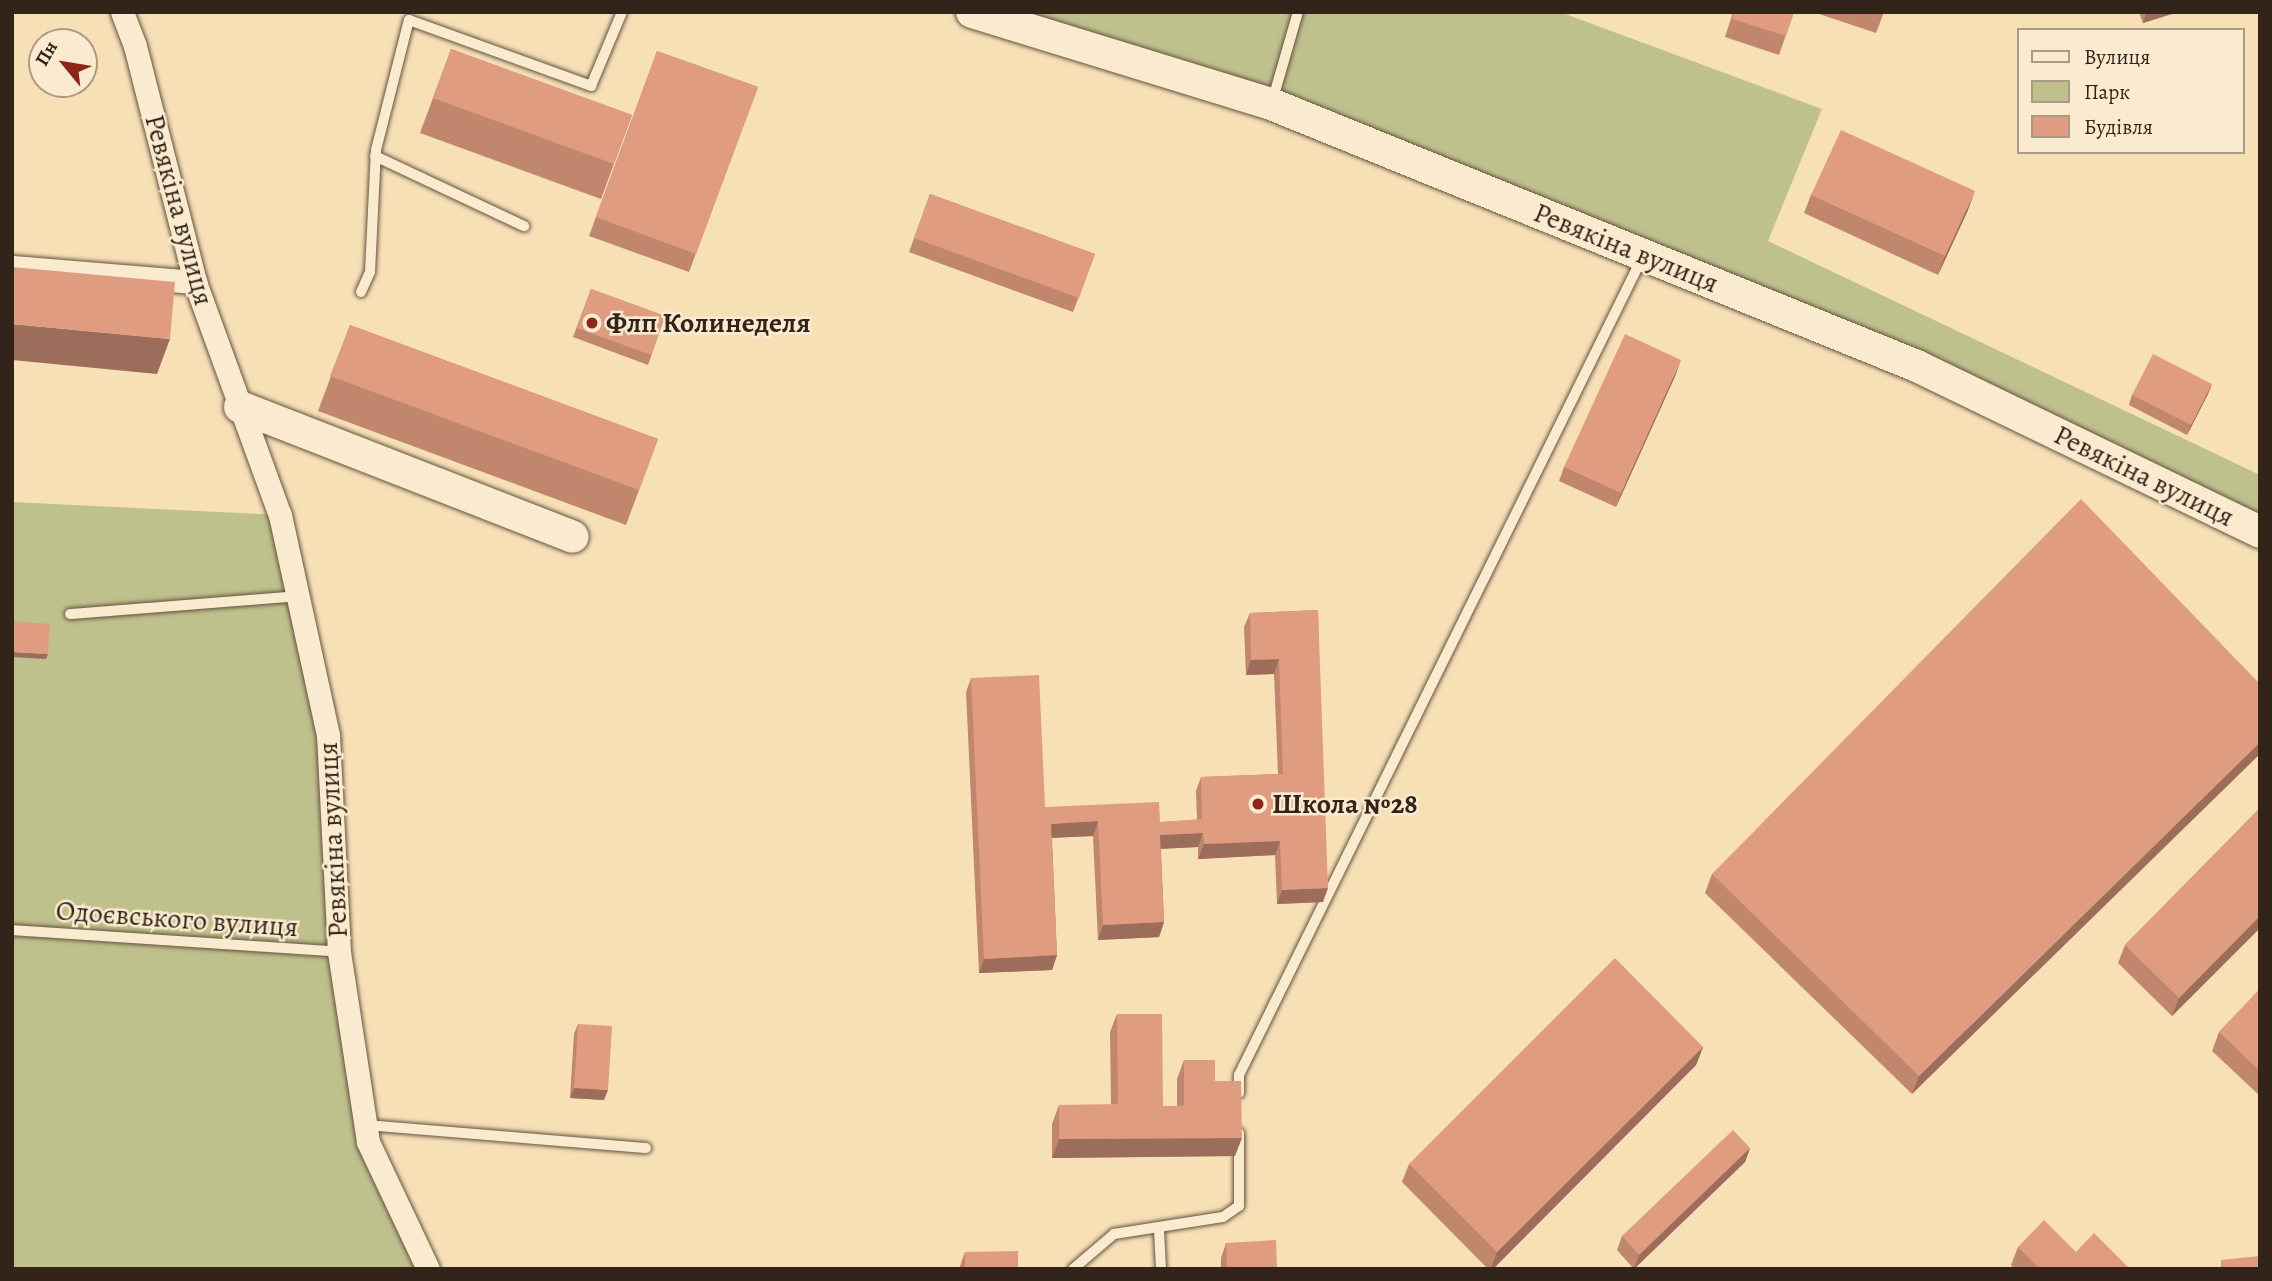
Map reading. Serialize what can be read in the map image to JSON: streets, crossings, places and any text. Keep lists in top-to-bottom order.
{
  "streets": {
    "street": ["Ревякіна вулиця"],
    "lane": ["Одоєвського вулиця"]
  },
  "crossings": [
    ["Ревякіна вулиця", "Одоєвського вулиця"]
  ],
  "places": ["Флп Колинеделя", "Школа №28"],
  "legend": ["Вулиця", "Парк", "Будівля"],
  "north": "top left"
}
